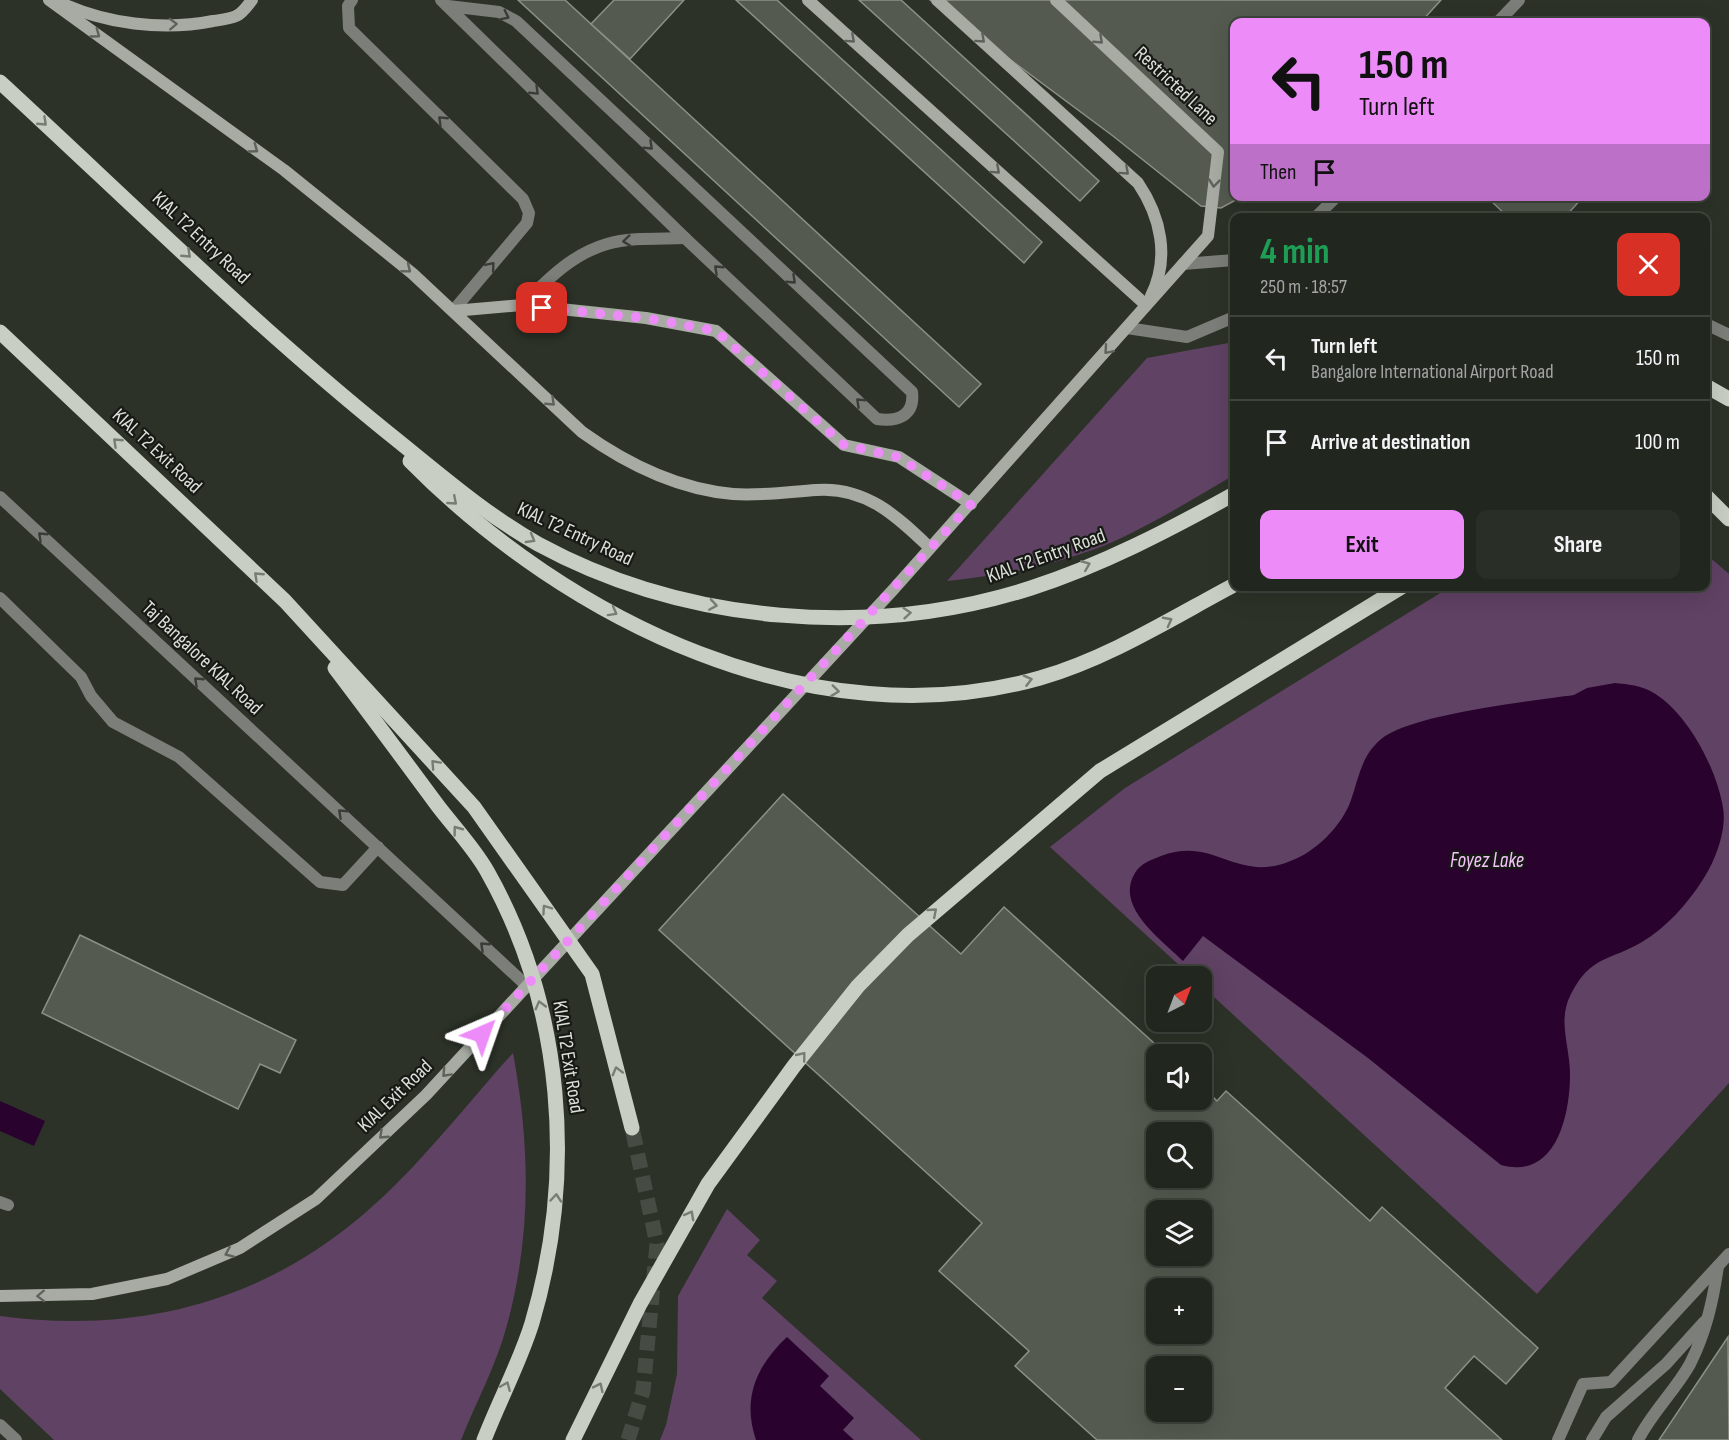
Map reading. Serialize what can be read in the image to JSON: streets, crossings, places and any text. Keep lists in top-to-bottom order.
{
  "streets": {
    "main road": [
      "Restricted Lane",
      "KIAL T2 Entry Road",
      "KIAL T2 Exit Road",
      "KIAL Exit Road"
    ],
    "lane": ["Taj Bangalore KIAL Road"]
  },
  "crossings": [
    ["Restricted Lane", "KIAL Exit Road"],
    ["Taj Bangalore KIAL Road", "KIAL Exit Road"]
  ],
  "one_way": ["KIAL T2 Exit Road", "Taj Bangalore KIAL Road", "KIAL Exit Road"],
  "water": ["Foyez Lake"],
  "north": "top right",
  "page": {
    "turn": ["150 m", "Turn left"],
    "then": "Then",
    "heading": ["4 min", "250 m · 18:57"],
    "list": [
      {
        "name": "Turn left",
        "note": "Bangalore International Airport Road",
        "value": "150 m"
      },
      {
        "name": "Arrive at destination",
        "value": "100 m"
      }
    ],
    "buttons": ["Exit", "Share"],
    "map_buttons": ["+", "−"]
  }
}
